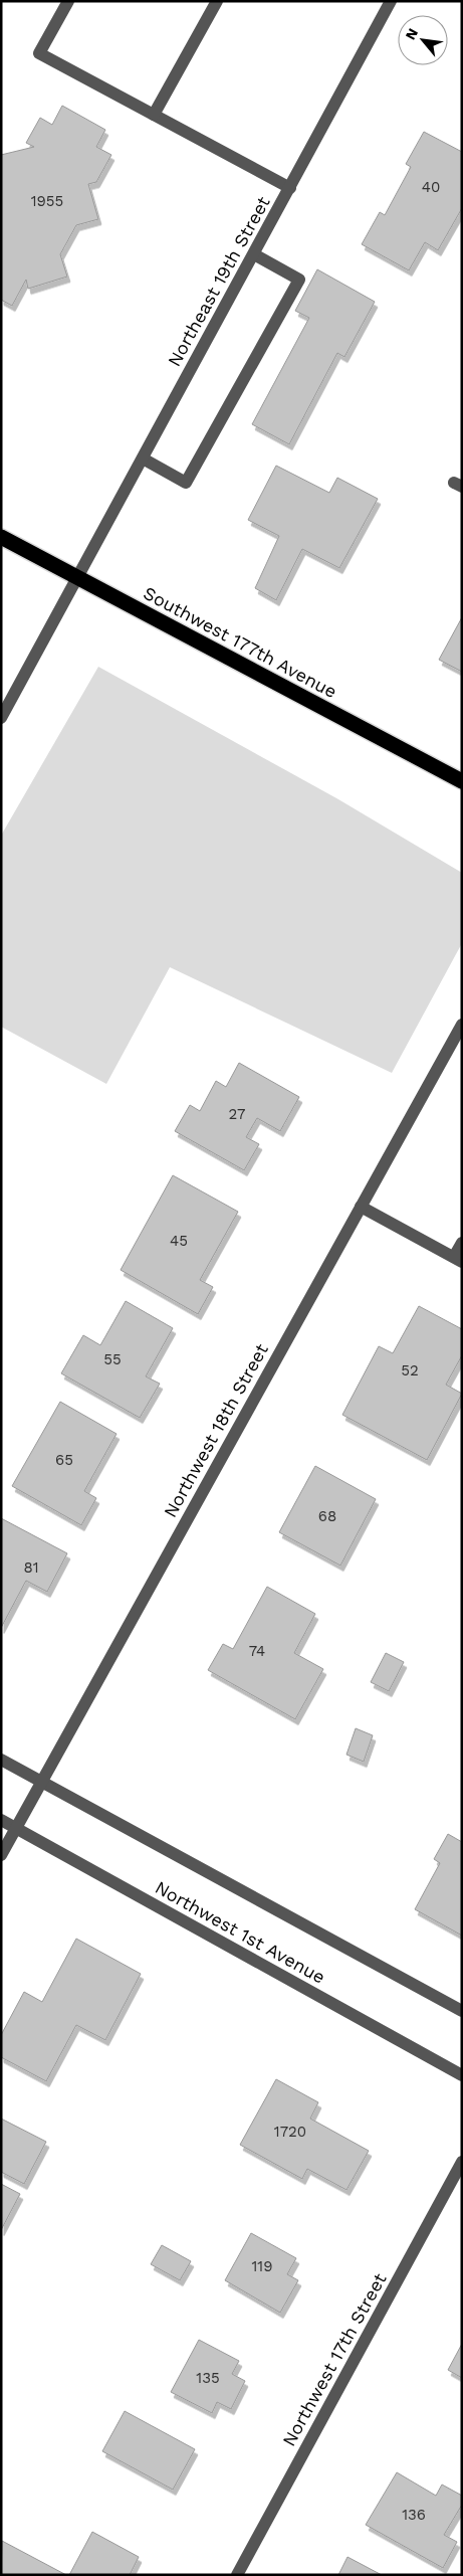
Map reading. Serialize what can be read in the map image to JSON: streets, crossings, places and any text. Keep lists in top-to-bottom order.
{
  "streets": {
    "highway": ["Southwest 177th Avenue"],
    "street": [
      "Northeast 19th Street",
      "Northwest 18th Street",
      "Northwest 1st Avenue",
      "Northwest 17th Street"
    ]
  },
  "crossings": [
    ["Northeast 19th Street", "Southwest 177th Avenue"],
    ["Northwest 18th Street", "Northwest 1st Avenue"]
  ],
  "house_numbers": [
    "40",
    "1955",
    "27",
    "45",
    "55",
    "52",
    "65",
    "68",
    "81",
    "74",
    "1720",
    "119",
    "135",
    "136"
  ],
  "north": "top left"
}
